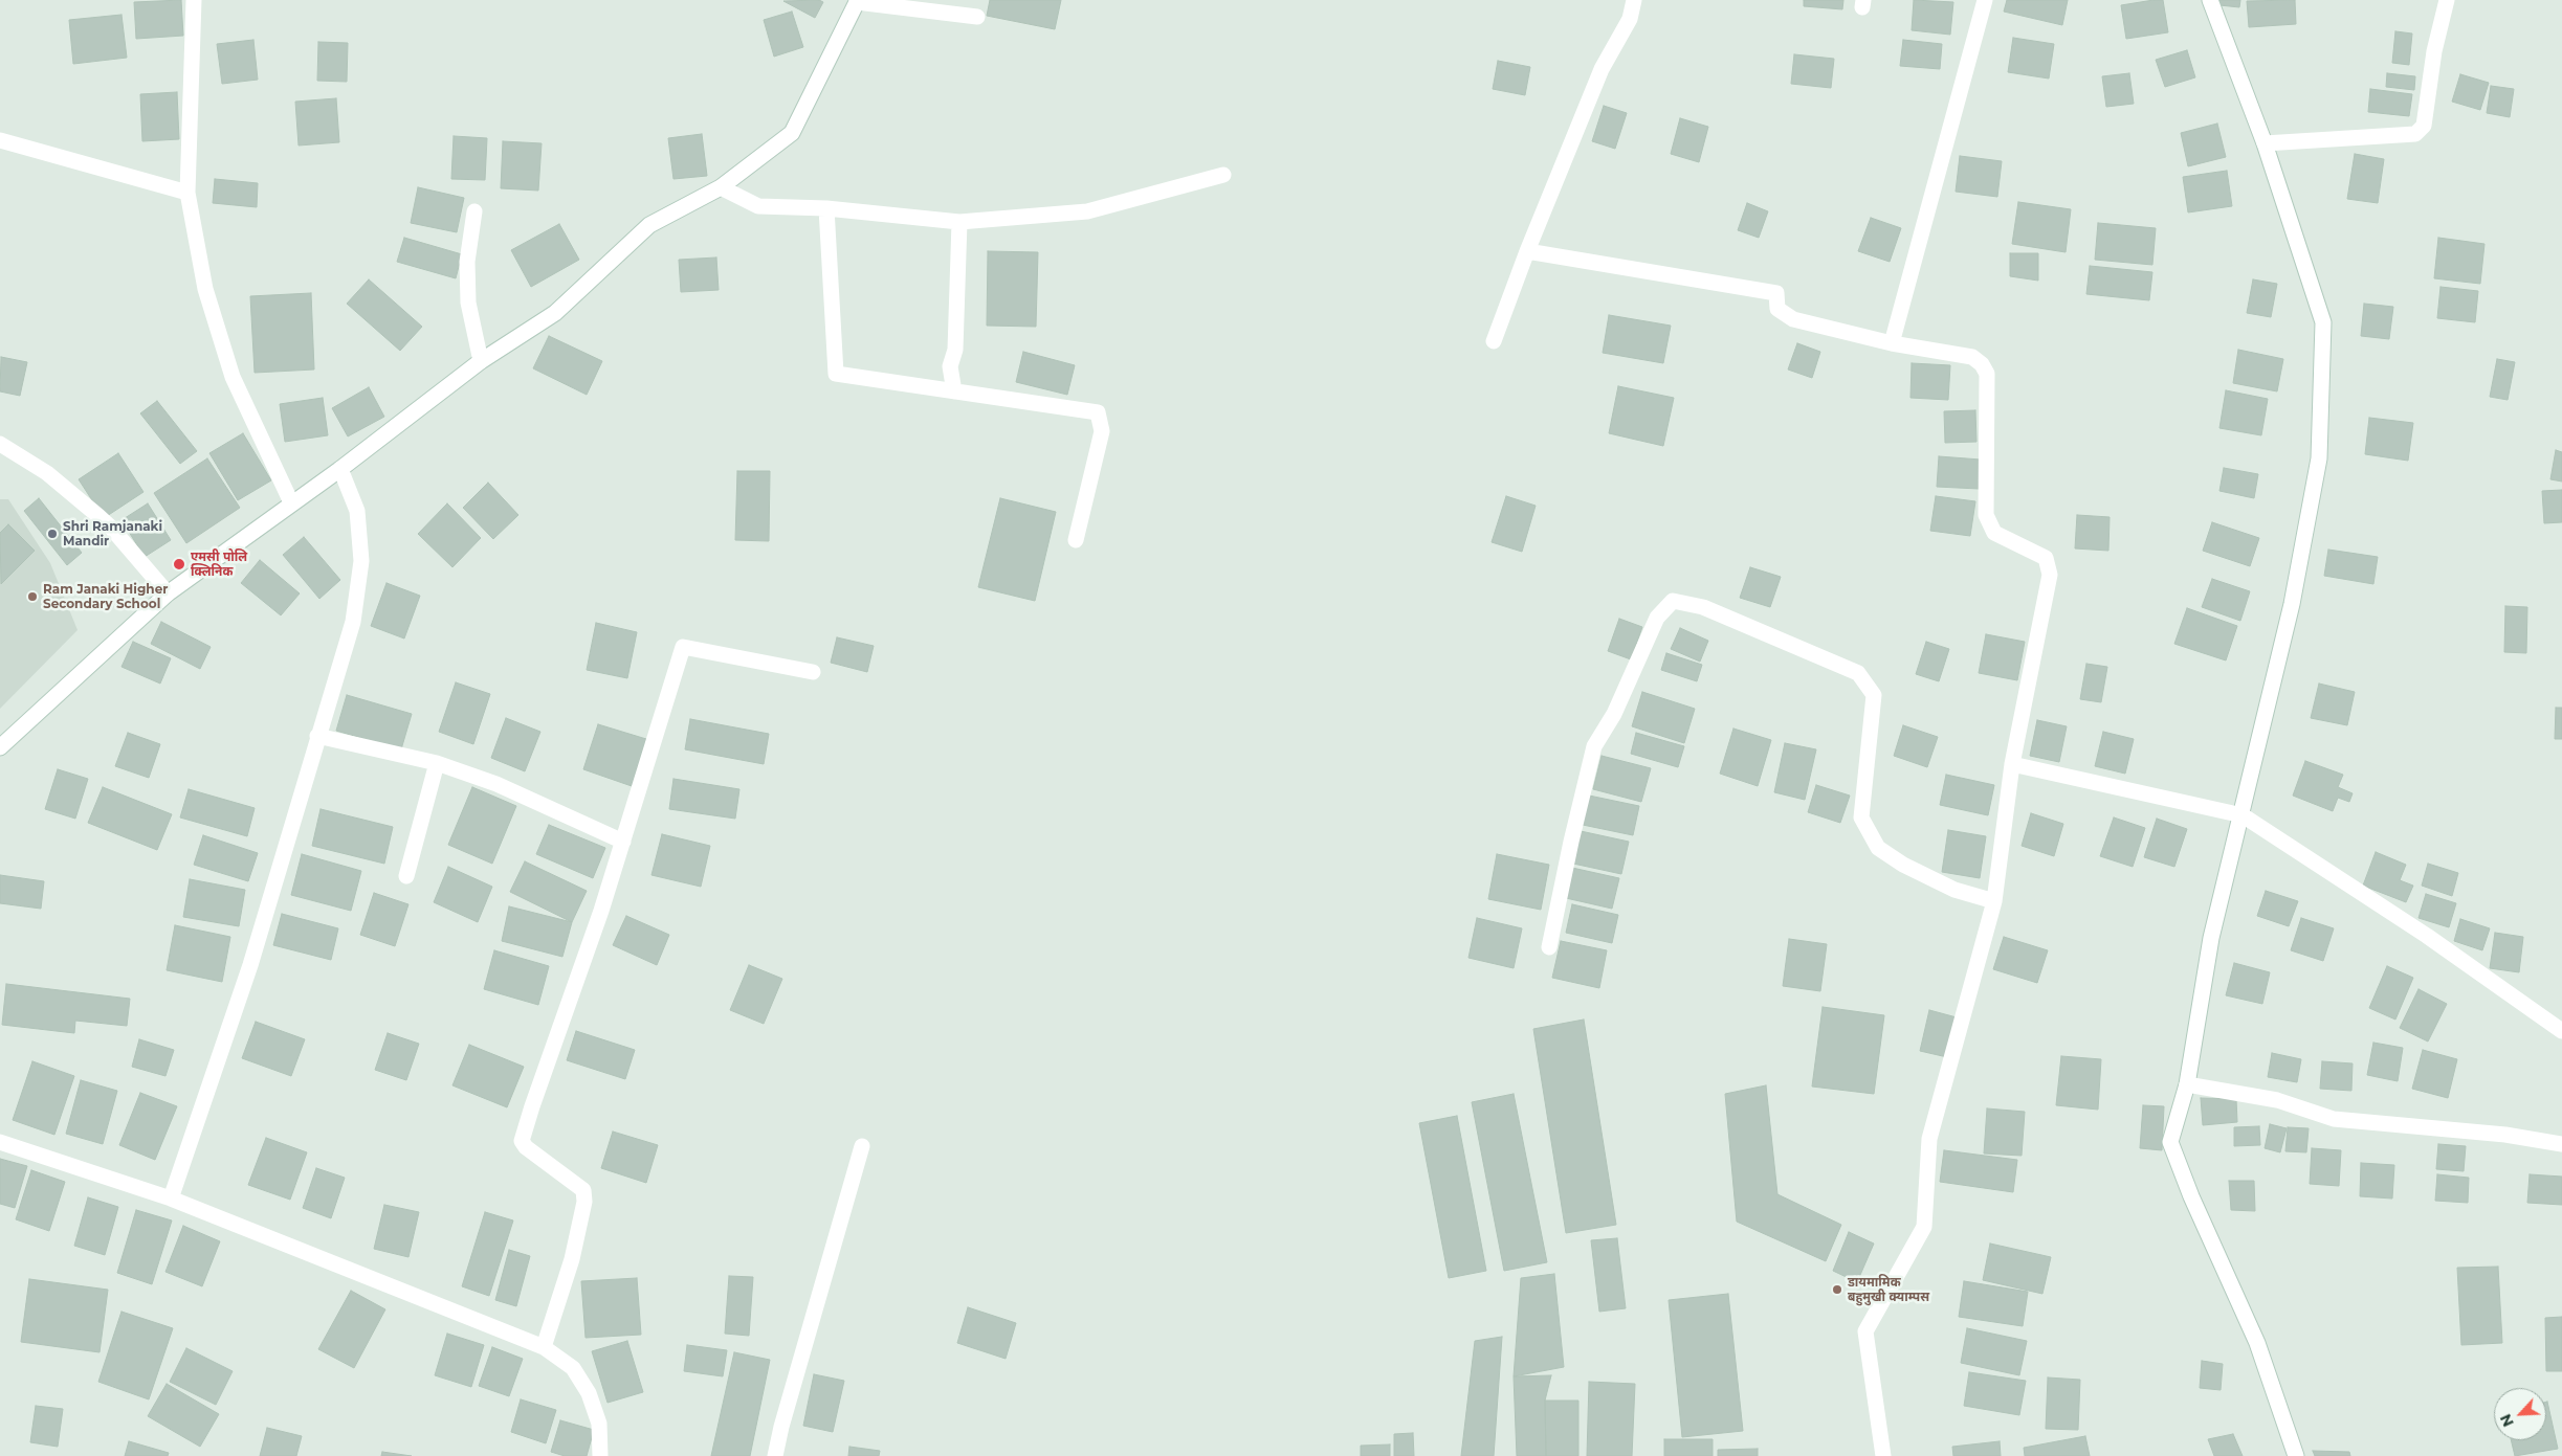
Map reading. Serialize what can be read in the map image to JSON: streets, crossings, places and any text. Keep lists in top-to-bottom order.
{
  "places": [
    "Shri Ramjanaki Mandir",
    "एमसी पोलि क्लिनिक",
    "Ram Janaki Higher Secondary School",
    "डायमामिक बहुमुखी क्याम्पस"
  ],
  "north": "bottom left"
}
